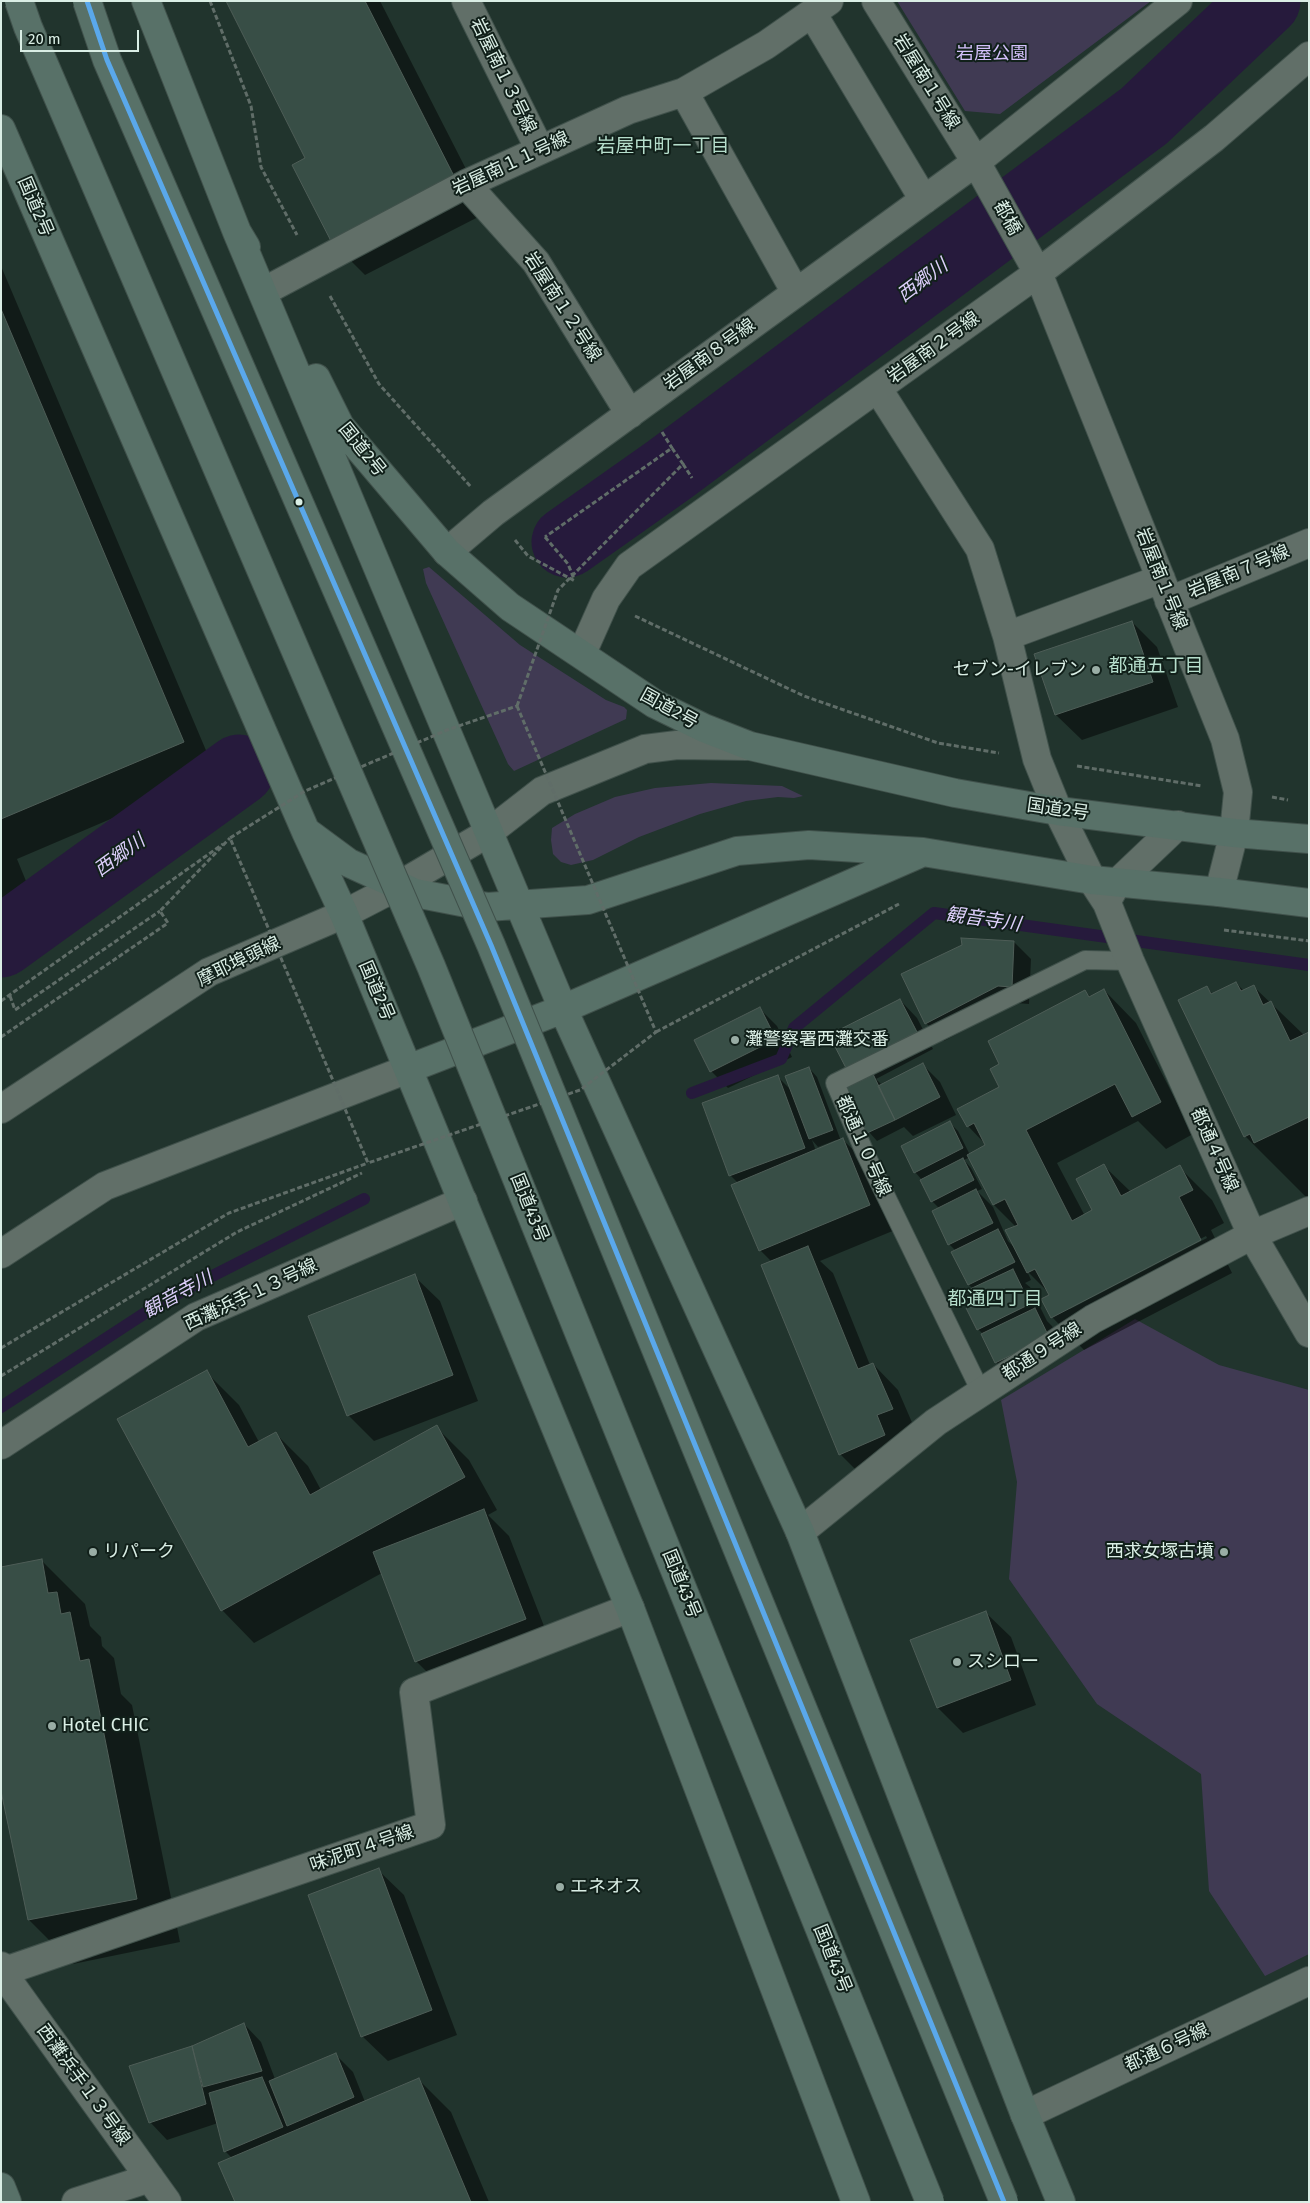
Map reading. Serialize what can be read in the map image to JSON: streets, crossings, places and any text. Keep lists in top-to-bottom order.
{
  "streets": {
    "highway": ["国道2号", "国道43号"],
    "street": [
      "岩屋南１３号線",
      "岩屋南１号線",
      "岩屋南１１号線",
      "都橋",
      "岩屋南１２号線",
      "岩屋南２号線",
      "岩屋南８号線",
      "岩屋南７号線",
      "摩耶埠頭線",
      "都通４号線",
      "西灘浜手１３号線",
      "都通９号線",
      "味泥町４号線",
      "都通６号線"
    ],
    "lane": ["都通１０号線"]
  },
  "crossings": [
    ["岩屋南１３号線", "岩屋南１１号線"],
    ["岩屋南１号線", "国道2号"],
    ["岩屋南１号線", "都橋"],
    ["岩屋南１号線", "岩屋南２号線"],
    ["岩屋南１号線", "岩屋南８号線"],
    ["岩屋南１号線", "岩屋南７号線"],
    ["岩屋南１１号線", "国道2号"],
    ["岩屋南１１号線", "岩屋南１２号線"],
    ["国道2号", "岩屋南２号線"],
    ["国道2号", "岩屋南８号線"],
    ["国道2号", "摩耶埠頭線"],
    ["国道2号", "都通４号線"],
    ["国道2号", "西灘浜手１３号線"],
    ["国道2号", "都通９号線"],
    ["国道2号", "味泥町４号線"],
    ["国道2号", "都通６号線"],
    ["都橋", "岩屋南２号線"],
    ["都橋", "岩屋南８号線"],
    ["岩屋南１２号線", "岩屋南８号線"],
    ["岩屋南２号線", "都通４号線"],
    ["岩屋南７号線", "都通４号線"],
    ["都通１０号線", "都通４号線"],
    ["都通１０号線", "都通９号線"],
    ["都通４号線", "都通９号線"],
    ["西灘浜手１３号線", "味泥町４号線"]
  ],
  "districts": ["岩屋中町一丁目", "都通五丁目", "都通四丁目"],
  "water": ["西郷川", "観音寺川"],
  "parks": ["岩屋公園"],
  "places": [
    "セブン-イレブン",
    "灘警察署西灘交番",
    "リパーク",
    "西求女塚古墳",
    "スシロー",
    "Hotel CHIC",
    "エネオス"
  ],
  "scale_bar": "20 m"
}
